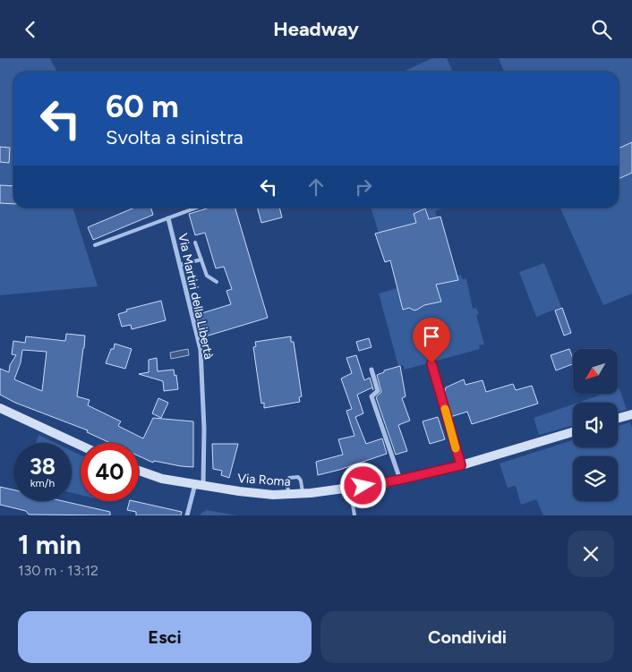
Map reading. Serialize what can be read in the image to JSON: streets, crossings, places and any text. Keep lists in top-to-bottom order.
{
  "streets": {
    "street": ["Via Martiri della Libertà", "Via Roma"]
  },
  "crossings": [
    ["Via Martiri della Libertà", "Via Roma"]
  ],
  "north": "bottom left",
  "page": {
    "header": "Headway",
    "turn": ["60 m", "Svolta a sinistra"],
    "speed": "38 km/h",
    "limit": "40",
    "heading": ["1 min", "130 m · 13:12"],
    "buttons": ["Esci", "Condividi"]
  }
}
